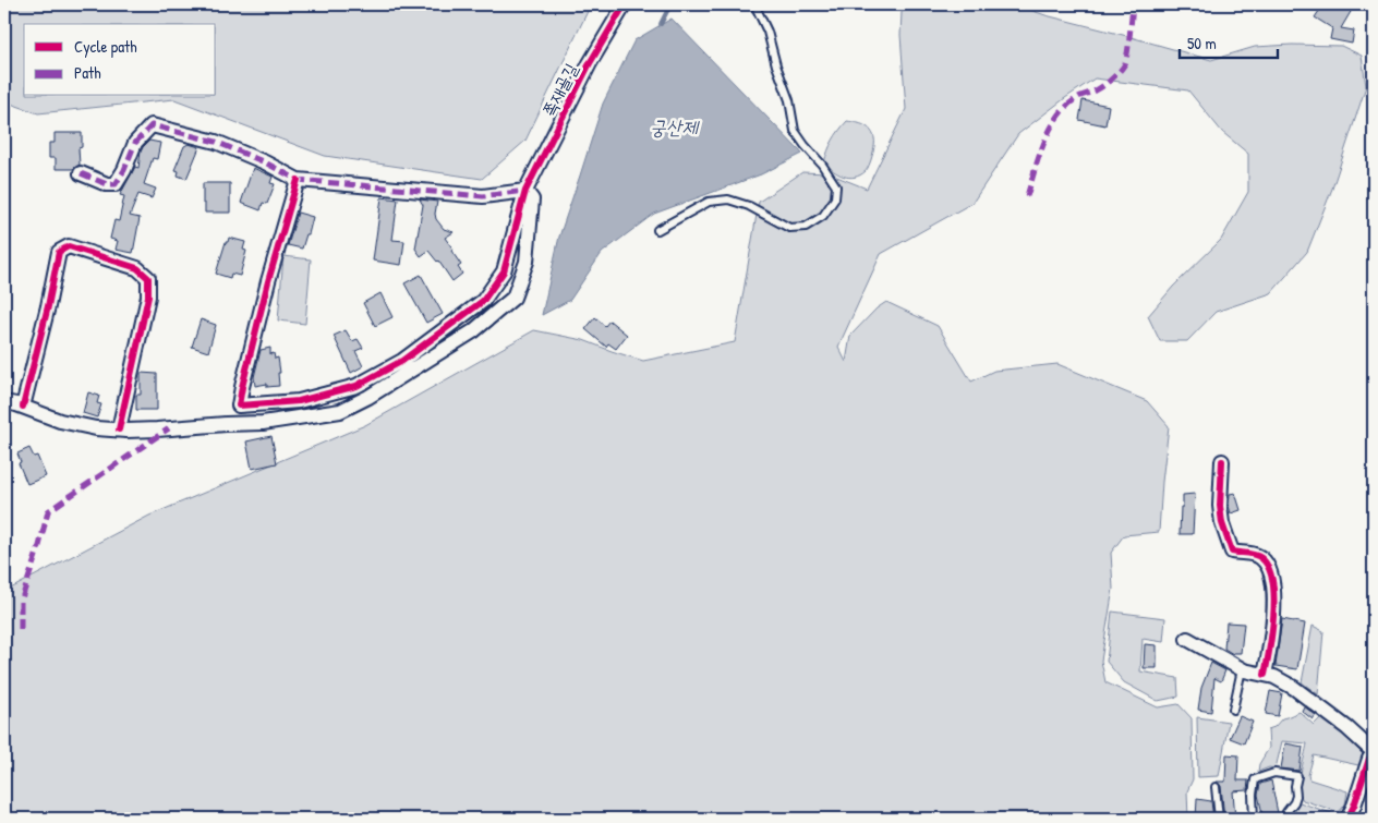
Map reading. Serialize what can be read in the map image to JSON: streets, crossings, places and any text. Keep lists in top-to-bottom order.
{
  "streets": {
    "street": ["쪽재골길"]
  },
  "water": ["궁산제"],
  "legend": ["Cycle path", "Path"],
  "scale_bar": "50 m"
}
